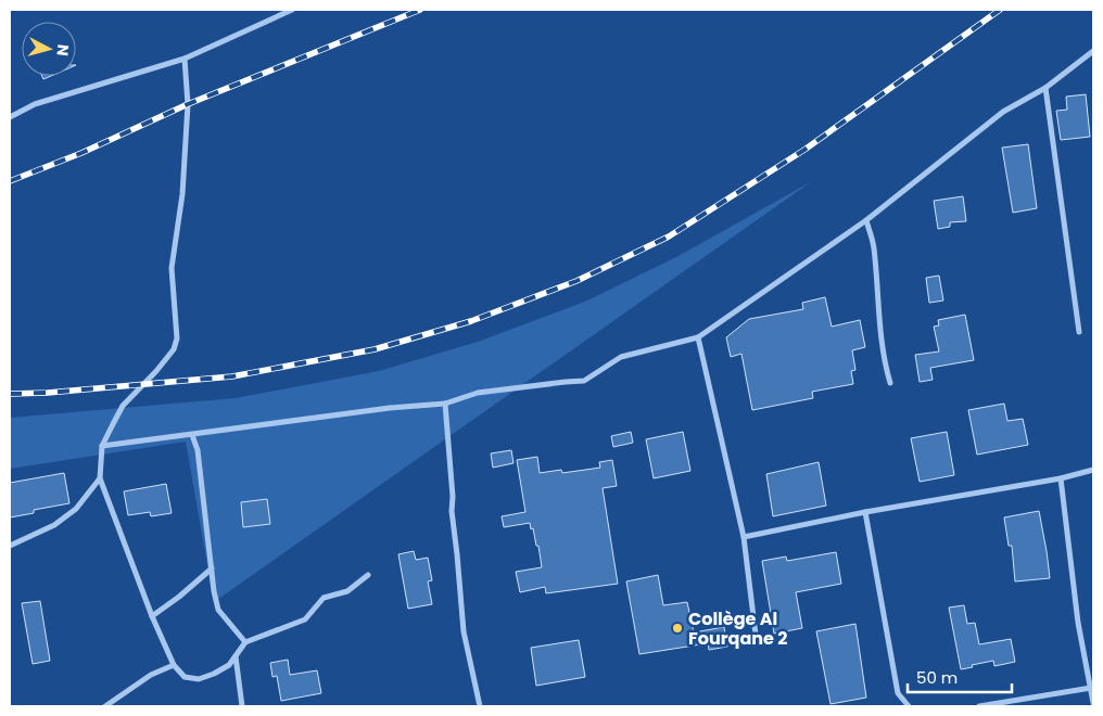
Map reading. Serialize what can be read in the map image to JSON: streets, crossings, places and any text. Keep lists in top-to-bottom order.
{
  "places": ["Collège Al Fourqane 2"],
  "scale_bar": "50 m",
  "north": "right"
}
